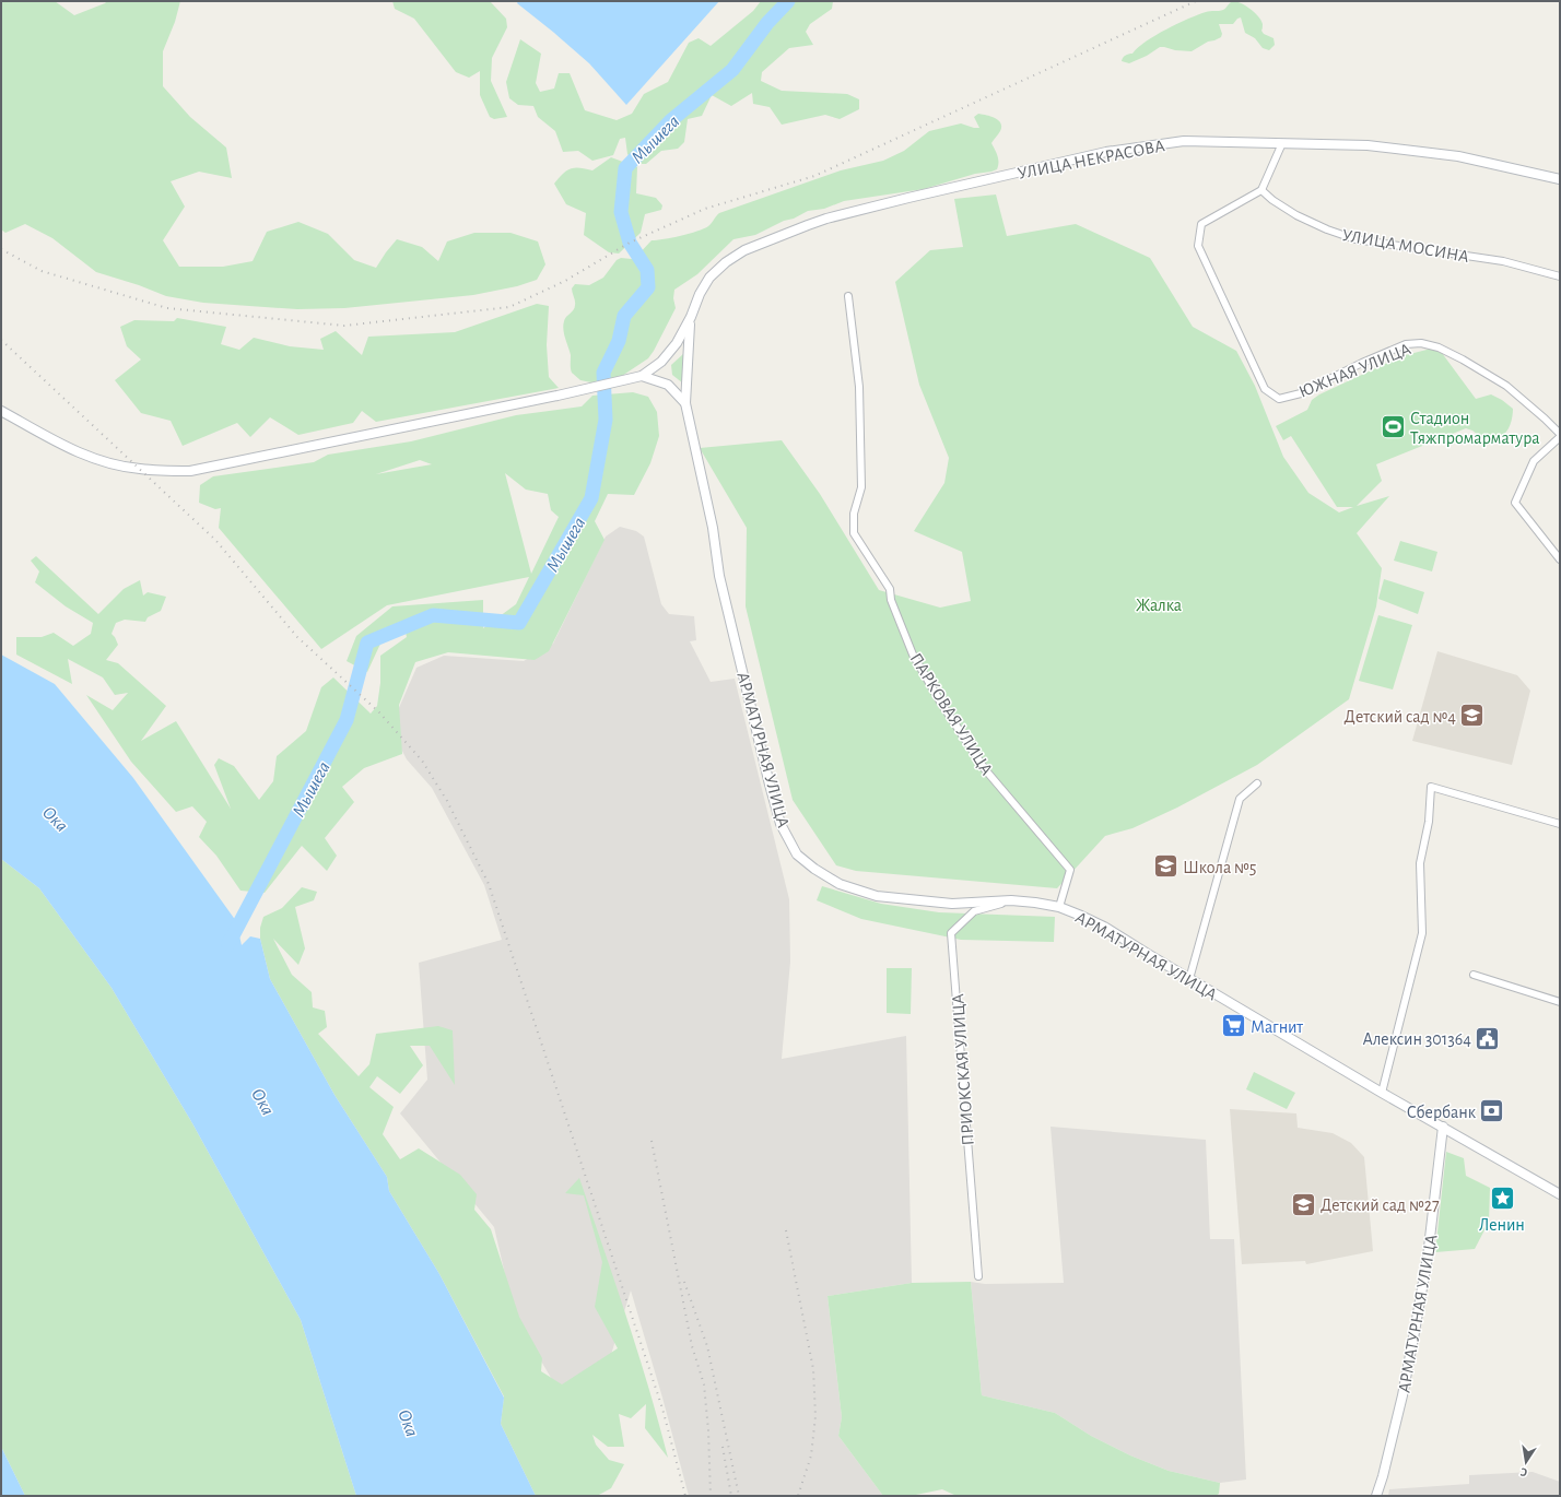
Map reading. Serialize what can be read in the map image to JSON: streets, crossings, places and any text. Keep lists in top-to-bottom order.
{
  "streets": {
    "street": [
      "УЛИЦА НЕКРАСОВА",
      "УЛИЦА МОСИНА",
      "ЮЖНАЯ УЛИЦА",
      "ПАРКОВАЯ УЛИЦА",
      "АРМАТУРНАЯ УЛИЦА",
      "ПРИОКСКАЯ УЛИЦА"
    ]
  },
  "crossings": [
    ["УЛИЦА НЕКРАСОВА", "АРМАТУРНАЯ УЛИЦА"],
    ["УЛИЦА МОСИНА", "ЮЖНАЯ УЛИЦА"],
    ["ПАРКОВАЯ УЛИЦА", "АРМАТУРНАЯ УЛИЦА"],
    ["АРМАТУРНАЯ УЛИЦА", "ПРИОКСКАЯ УЛИЦА"]
  ],
  "water": ["Мышега", "Ока"],
  "parks": ["Жалка"],
  "places": {
    "sports": ["Стадион Тяжпромарматура"],
    "school or university": ["Детский сад №4", "Школа №5", "Детский сад №27"],
    "supermarket": ["Магнит"],
    "public building": ["Алексин 301364"],
    "bank": ["Сбербанк"],
    "place": ["Ленин"]
  },
  "north": "bottom"
}
